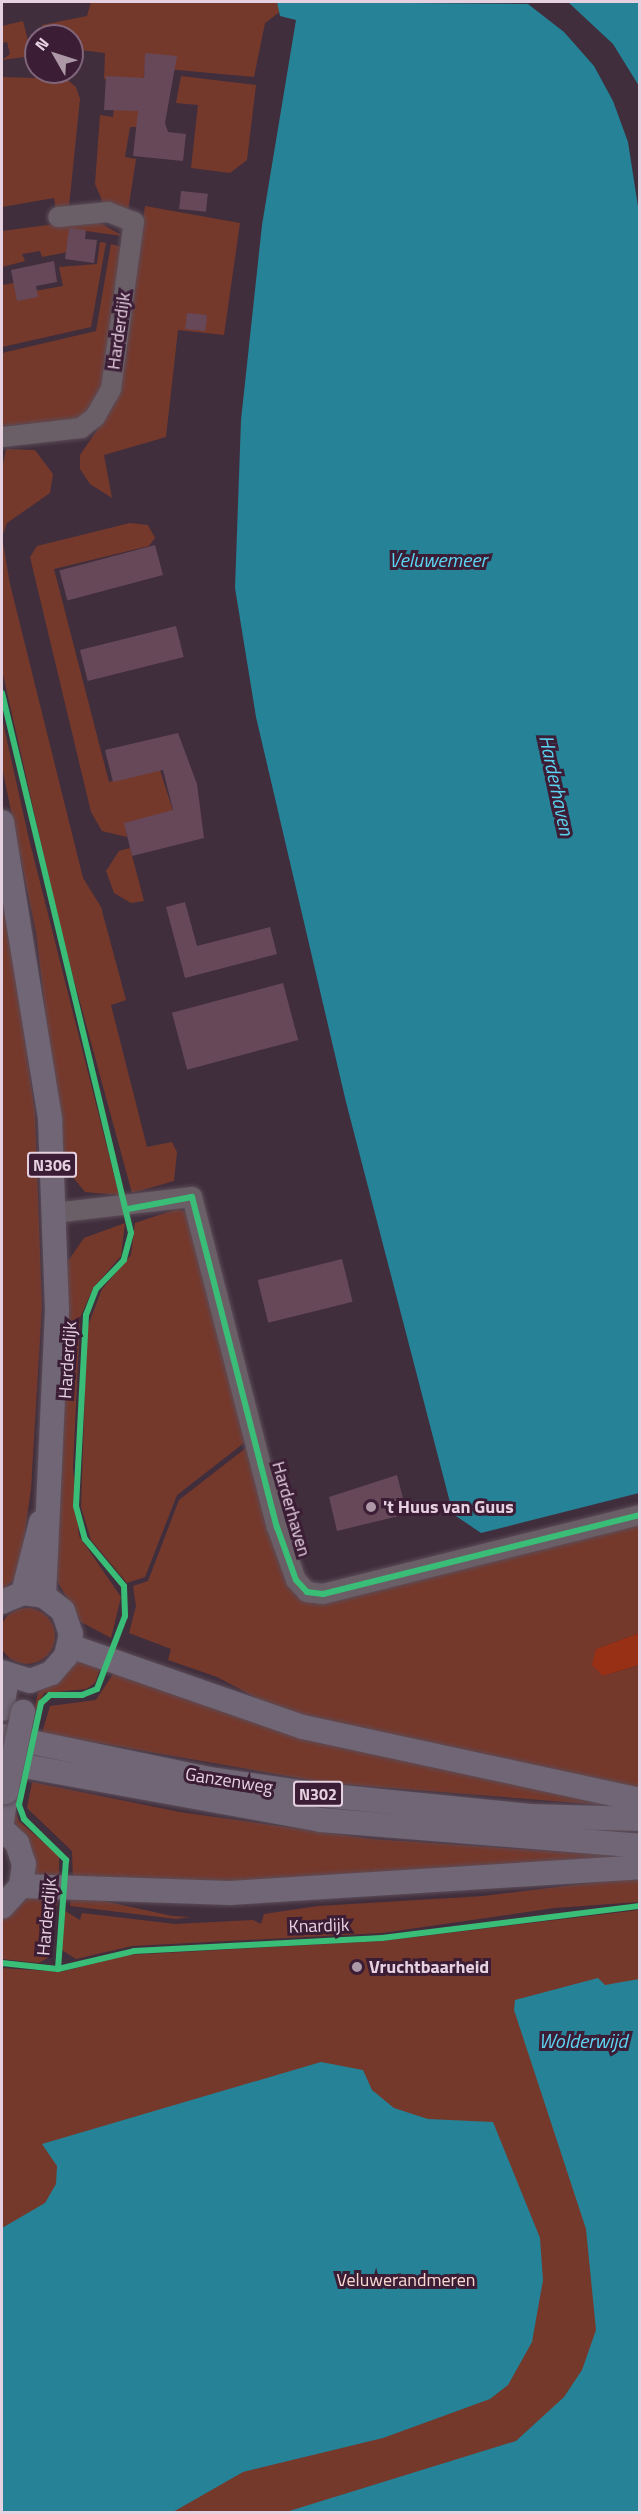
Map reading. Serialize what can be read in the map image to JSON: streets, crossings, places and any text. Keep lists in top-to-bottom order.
{
  "streets": {
    "main road": [
      "Harderdijk",
      "N306",
      "Ganzenweg",
      "N302"
    ],
    "street": ["Harderhaven"],
    "cycle path": ["Knardijk"]
  },
  "crossings": [
    ["Harderdijk", "N306"],
    ["Harderdijk", "Harderhaven"]
  ],
  "water": ["Veluwemeer", "Harderhaven", "Wolderwijd"],
  "parks": ["Veluwerandmeren"],
  "places": ["'t Huus van Guus", "Vruchtbaarheid"],
  "north": "top left"
}
